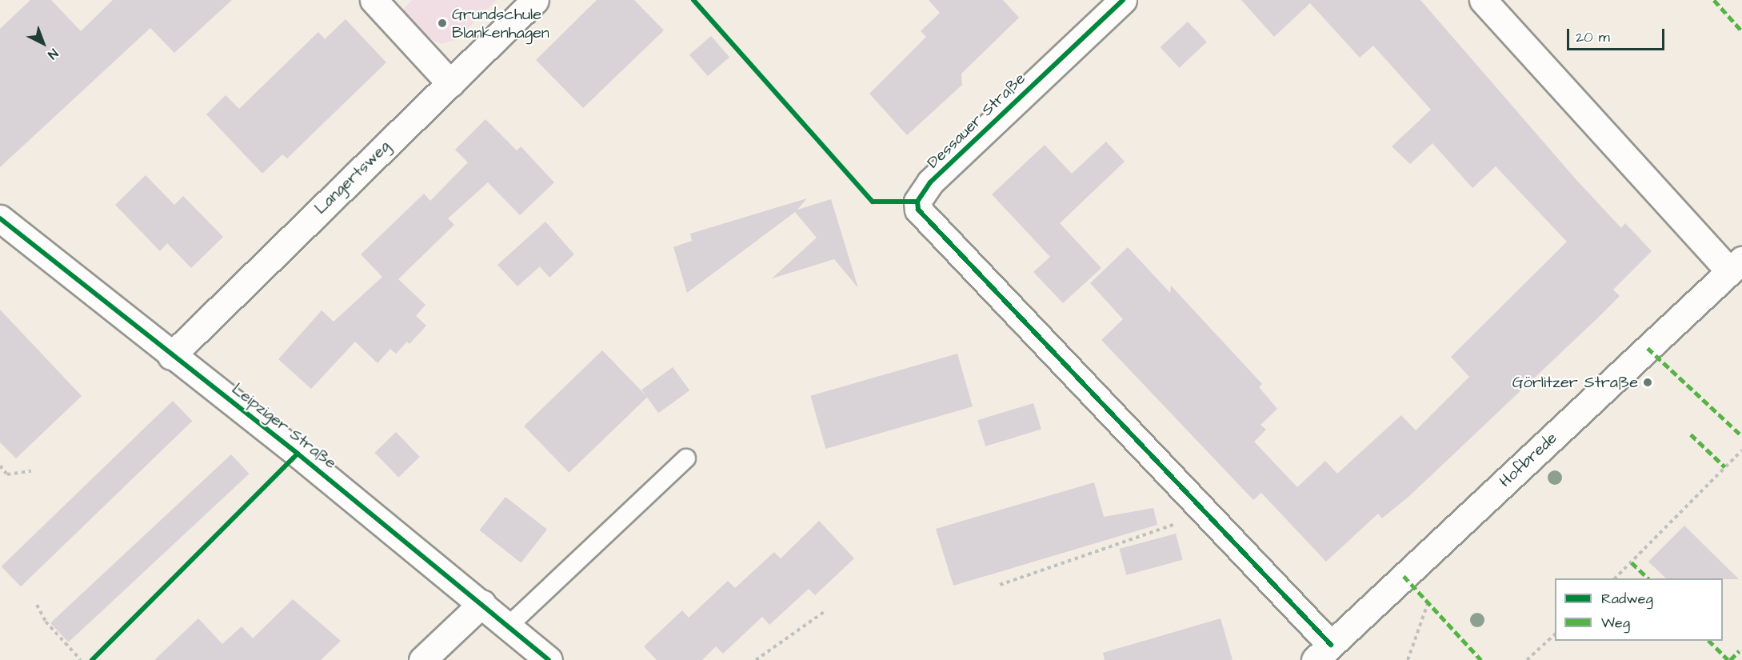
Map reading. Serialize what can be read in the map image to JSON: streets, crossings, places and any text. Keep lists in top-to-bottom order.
{
  "streets": {
    "street": [
      "Dessauer Straße",
      "Langertsweg",
      "Leipziger Straße",
      "Hofbrede"
    ]
  },
  "crossings": [
    ["Dessauer Straße", "Hofbrede"],
    ["Langertsweg", "Leipziger Straße"]
  ],
  "places": ["Grundschule Blankenhagen", "Görlitzer Straße"],
  "legend": ["Radweg", "Weg"],
  "scale_bar": "20 m",
  "north": "bottom right"
}
